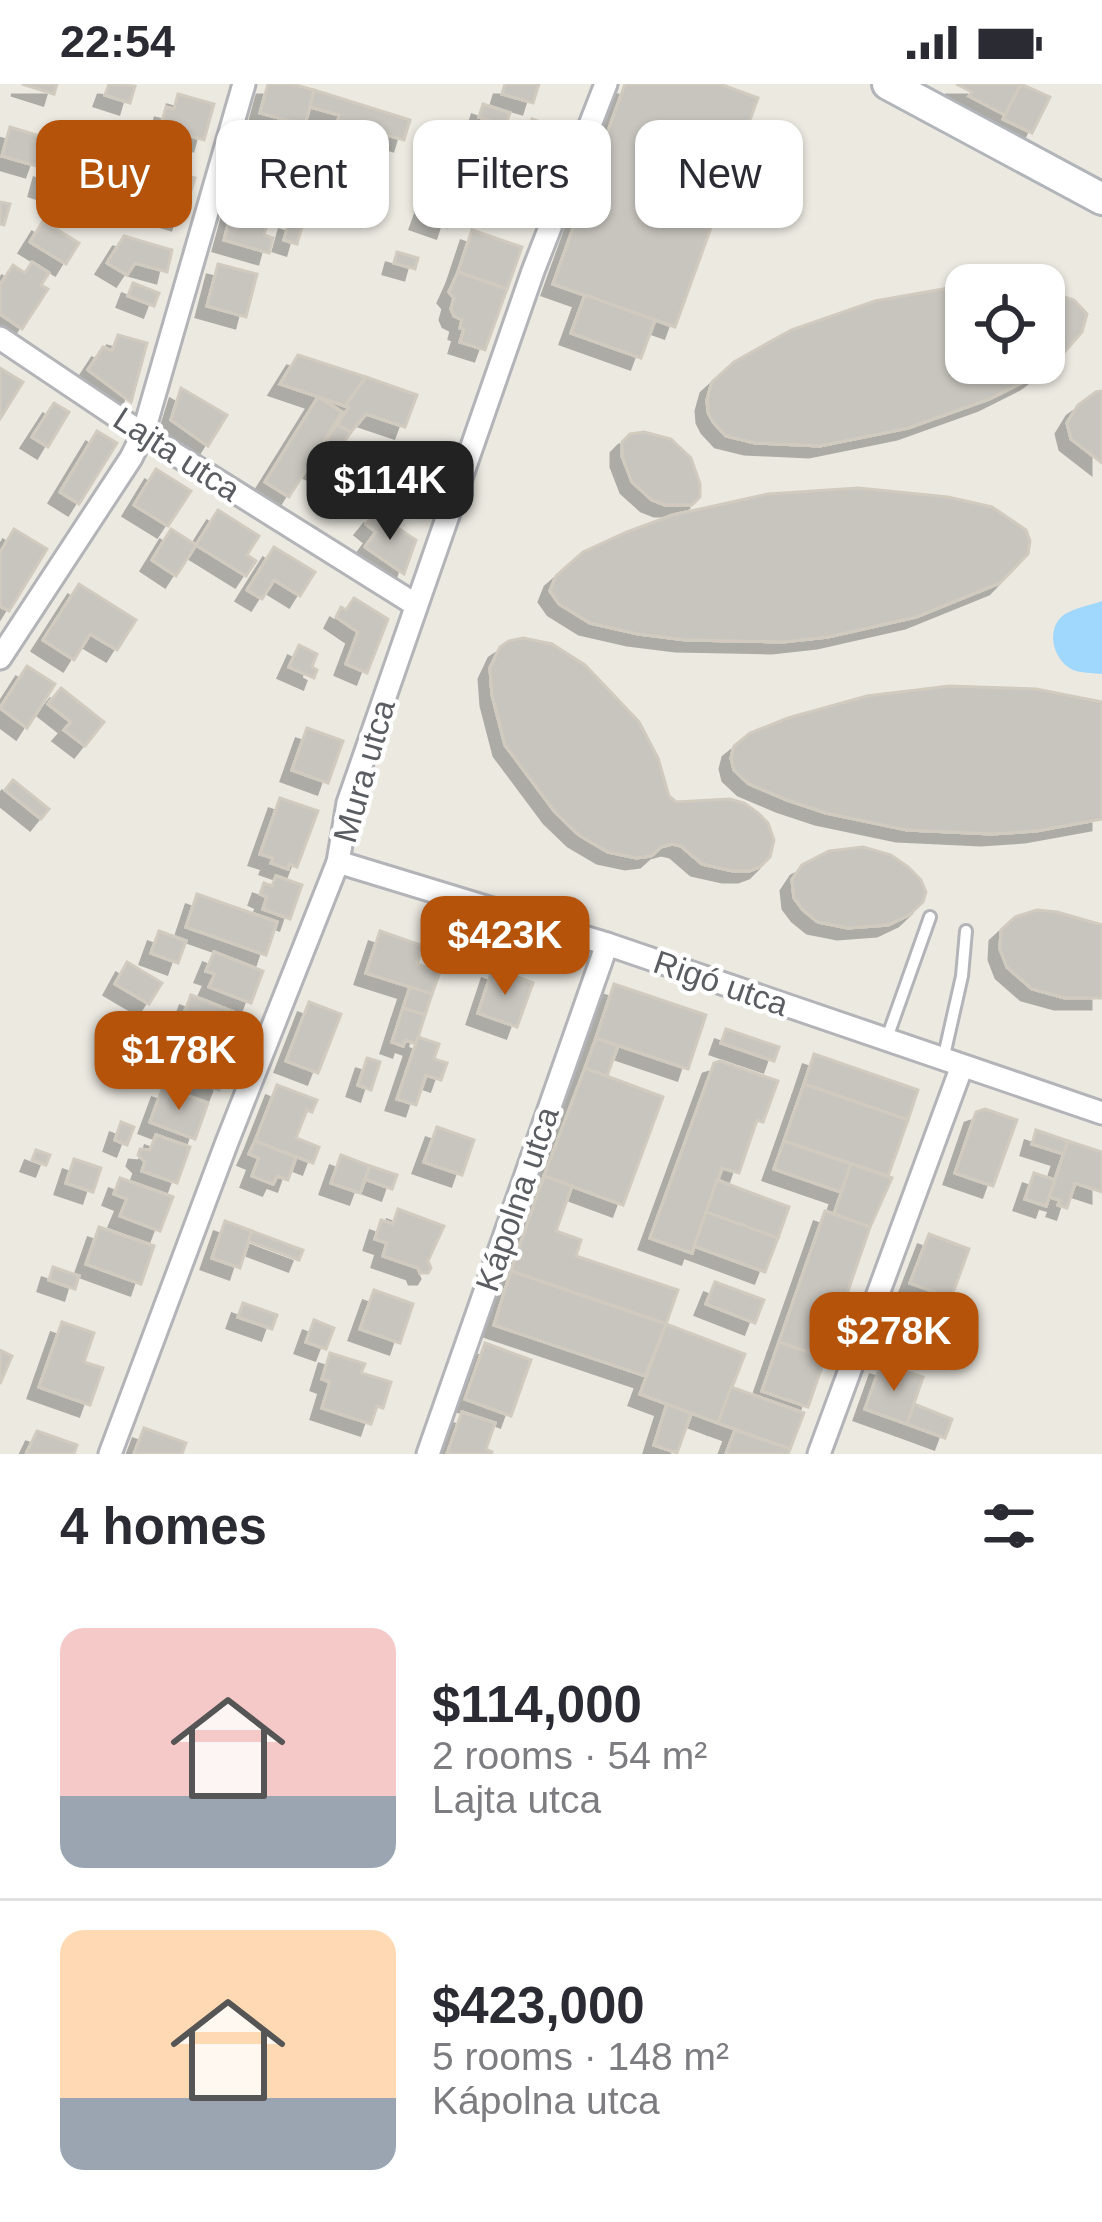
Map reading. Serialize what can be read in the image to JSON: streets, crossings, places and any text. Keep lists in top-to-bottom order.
{
  "streets": {
    "street": [
      "Lajta utca",
      "Mura utca",
      "Rigó utca",
      "Kápolna utca"
    ]
  },
  "crossings": [
    ["Lajta utca", "Mura utca"],
    ["Mura utca", "Rigó utca"],
    ["Rigó utca", "Kápolna utca"]
  ],
  "page": {
    "status": "22:54",
    "chip": [
      "Buy",
      "Rent",
      "Filters",
      "New"
    ],
    "price": [
      "$114K",
      "$423K",
      "$178K",
      "$278K"
    ],
    "heading": "4 homes",
    "list": [
      {
        "name": "$114,000",
        "note": "2 rooms · 54 m² · Lajta utca"
      },
      {
        "name": "$423,000",
        "note": "5 rooms · 148 m² · Kápolna utca"
      }
    ]
  }
}
